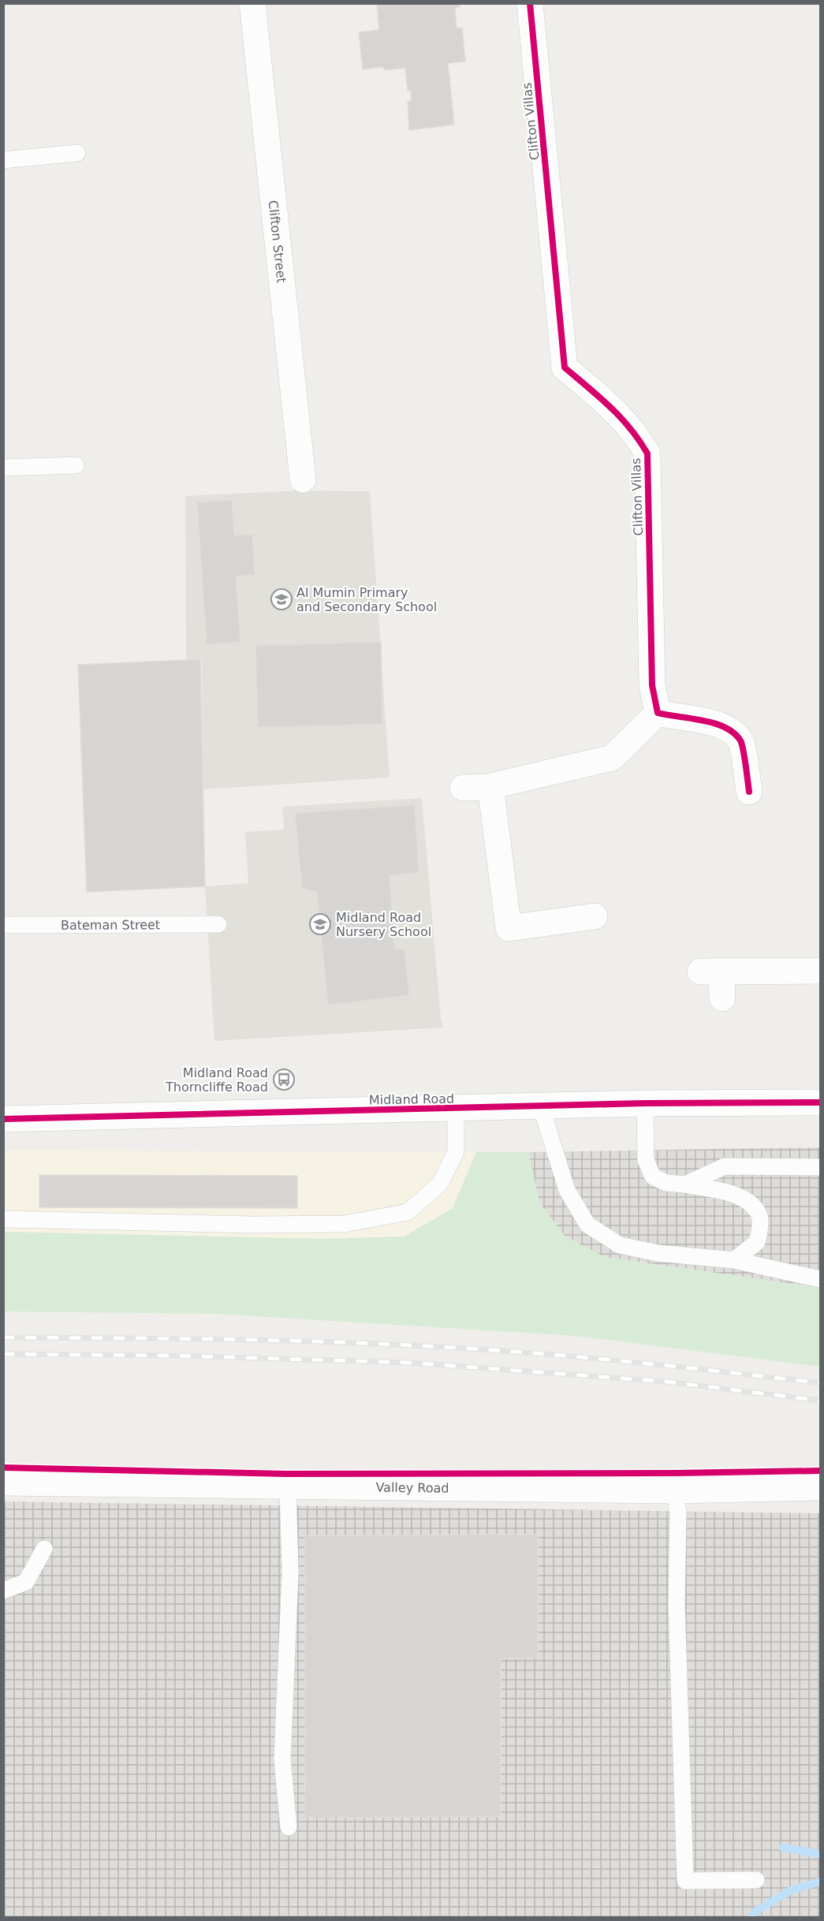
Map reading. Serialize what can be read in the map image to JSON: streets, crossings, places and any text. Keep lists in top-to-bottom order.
{
  "streets": {
    "street": [
      "Clifton Villas",
      "Clifton Street",
      "Midland Road",
      "Valley Road"
    ],
    "lane": ["Bateman Street"]
  },
  "places": {
    "school or university": ["Al Mumin Primary and Secondary School", "Midland Road Nursery School"],
    "bus stop": ["Midland Road Thorncliffe Road"]
  }
}
